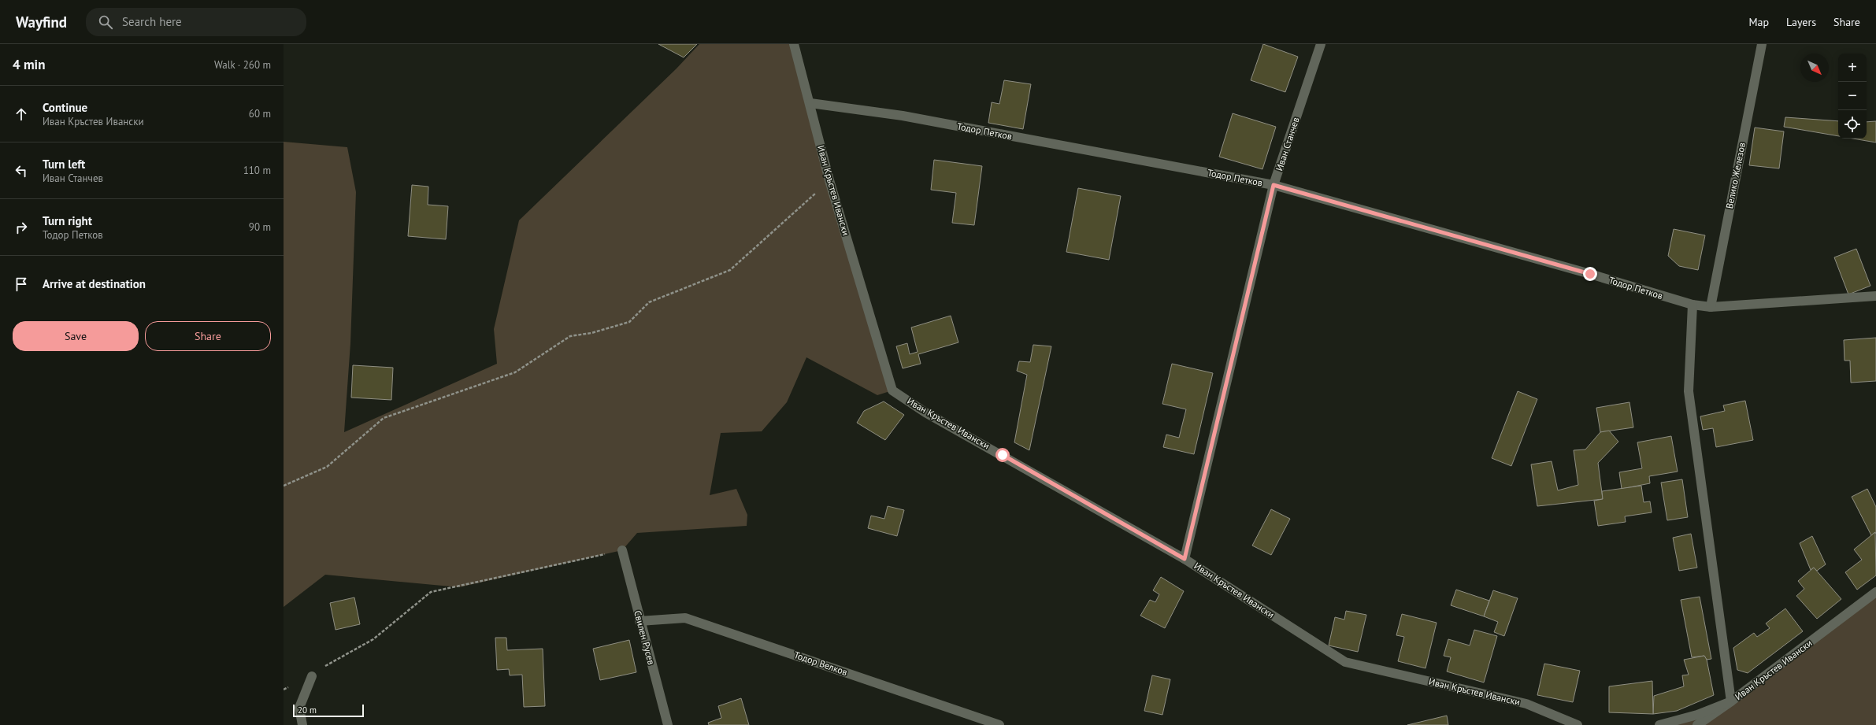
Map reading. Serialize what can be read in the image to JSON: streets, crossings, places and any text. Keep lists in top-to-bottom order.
{
  "streets": {
    "street": [
      "Тодор Петков",
      "Иван Станчев",
      "Велико Железов",
      "Иван Кръстев Ивански",
      "Свилен Русев",
      "Тодор Велков"
    ]
  },
  "crossings": [
    ["Тодор Петков", "Иван Станчев"],
    ["Тодор Петков", "Велико Железов"],
    ["Тодор Петков", "Иван Кръстев Ивански"],
    ["Иван Станчев", "Иван Кръстев Ивански"],
    ["Свилен Русев", "Тодор Велков"]
  ],
  "scale_bar": "20 m",
  "north": "bottom right",
  "page": {
    "header": "Wayfind",
    "search": "Search here",
    "nav": ["Map", "Layers", "Share"],
    "heading": ["4 min", "Walk · 260 m"],
    "map_buttons": ["+", "−"],
    "list": [
      ["Continue", "Иван Кръстев Ивански", "60 m"],
      ["Turn left", "Иван Станчев", "110 m"],
      ["Turn right", "Тодор Петков", "90 m"],
      "Arrive at destination"
    ],
    "buttons": ["Save", "Share"],
    "scale": "20 m"
  }
}
